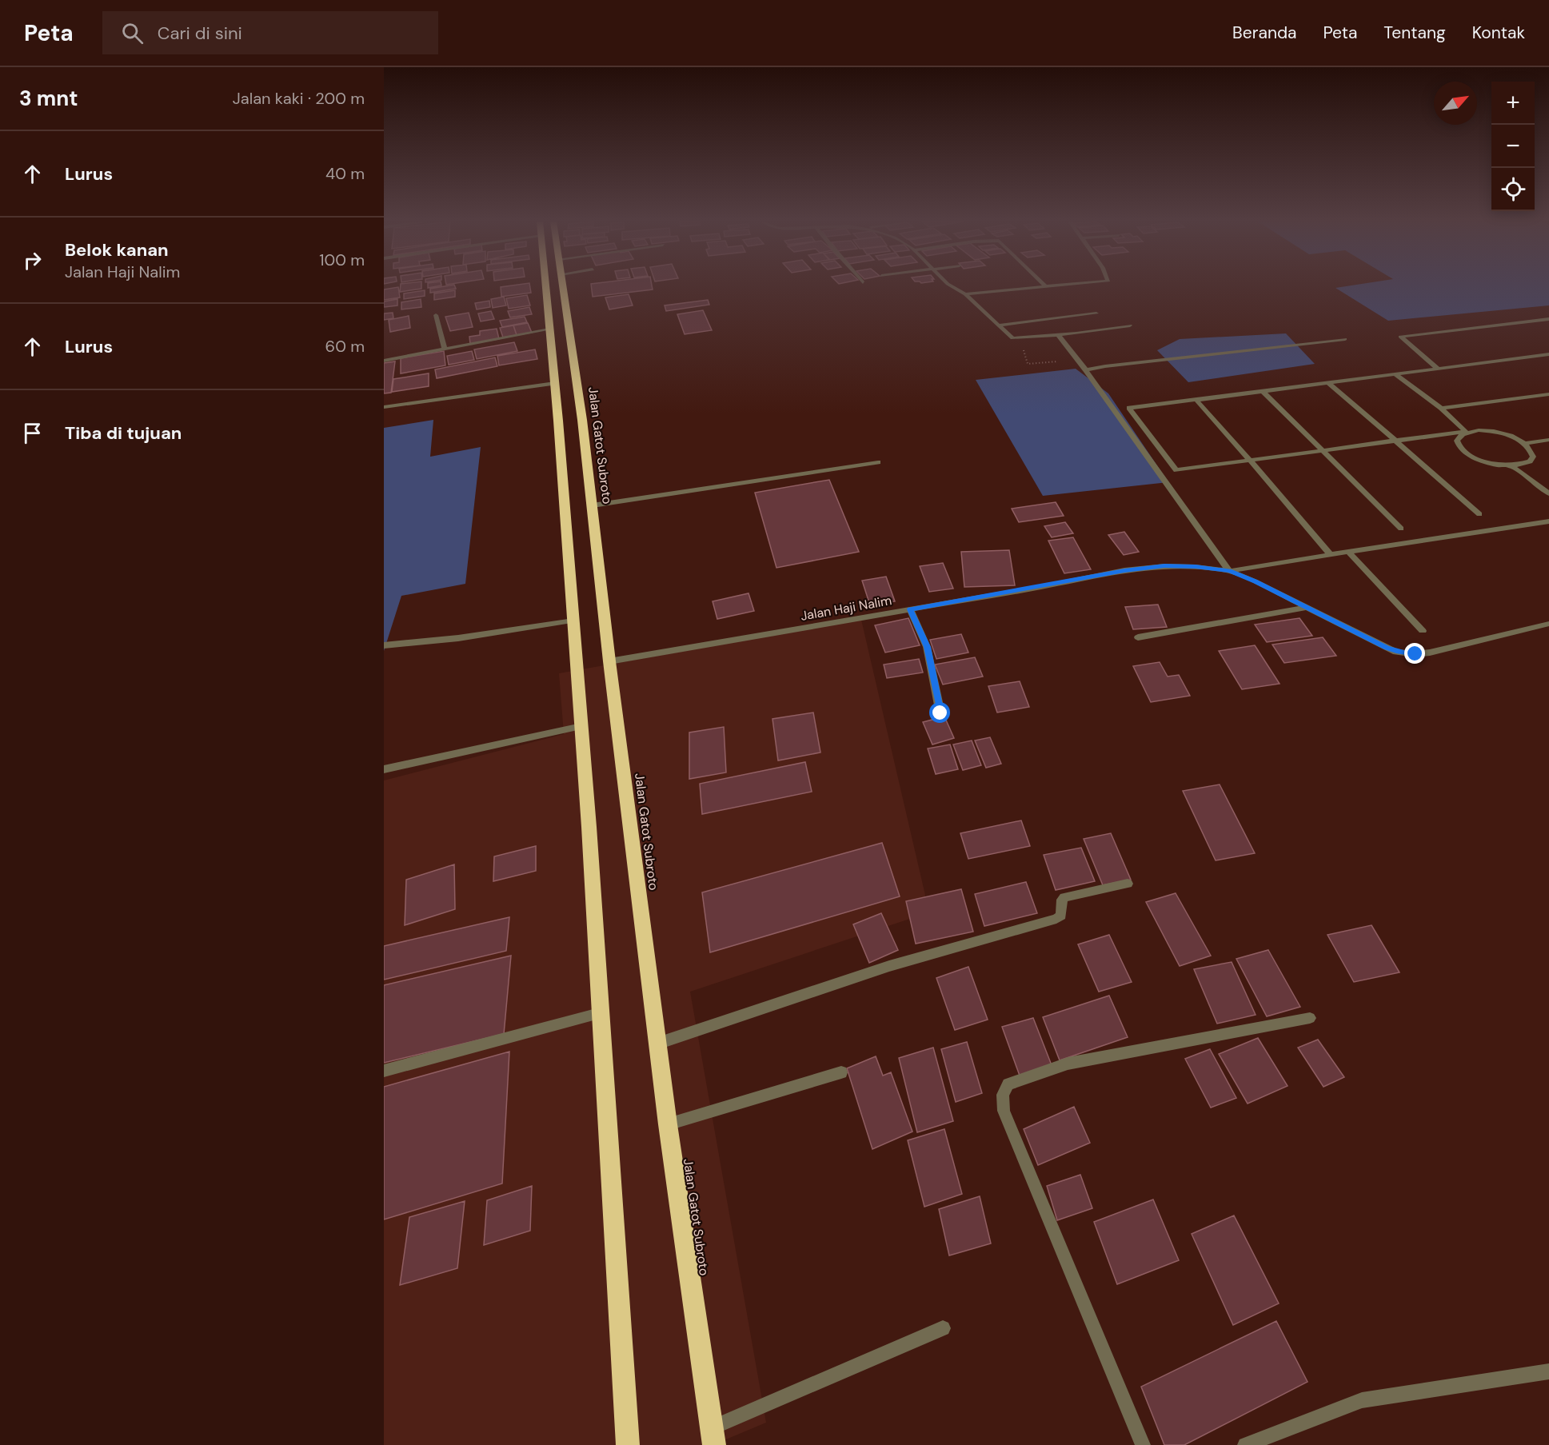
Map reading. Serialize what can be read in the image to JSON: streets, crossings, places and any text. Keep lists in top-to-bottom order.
{
  "streets": {
    "highway": ["Jalan Gatot Subroto"],
    "street": ["Jalan Haji Nalim"]
  },
  "crossings": [
    ["Jalan Gatot Subroto", "Jalan Haji Nalim"]
  ],
  "north": "top right",
  "page": {
    "header": "Peta",
    "search": "Cari di sini",
    "nav": [
      "Beranda",
      "Peta",
      "Tentang",
      "Kontak"
    ],
    "heading": ["3 mnt", "Jalan kaki · 200 m"],
    "map_buttons": ["+", "−"],
    "list": [
      ["Lurus", "40 m"],
      ["Belok kanan", "Jalan Haji Nalim", "100 m"],
      ["Lurus", "60 m"],
      "Tiba di tujuan"
    ]
  }
}
